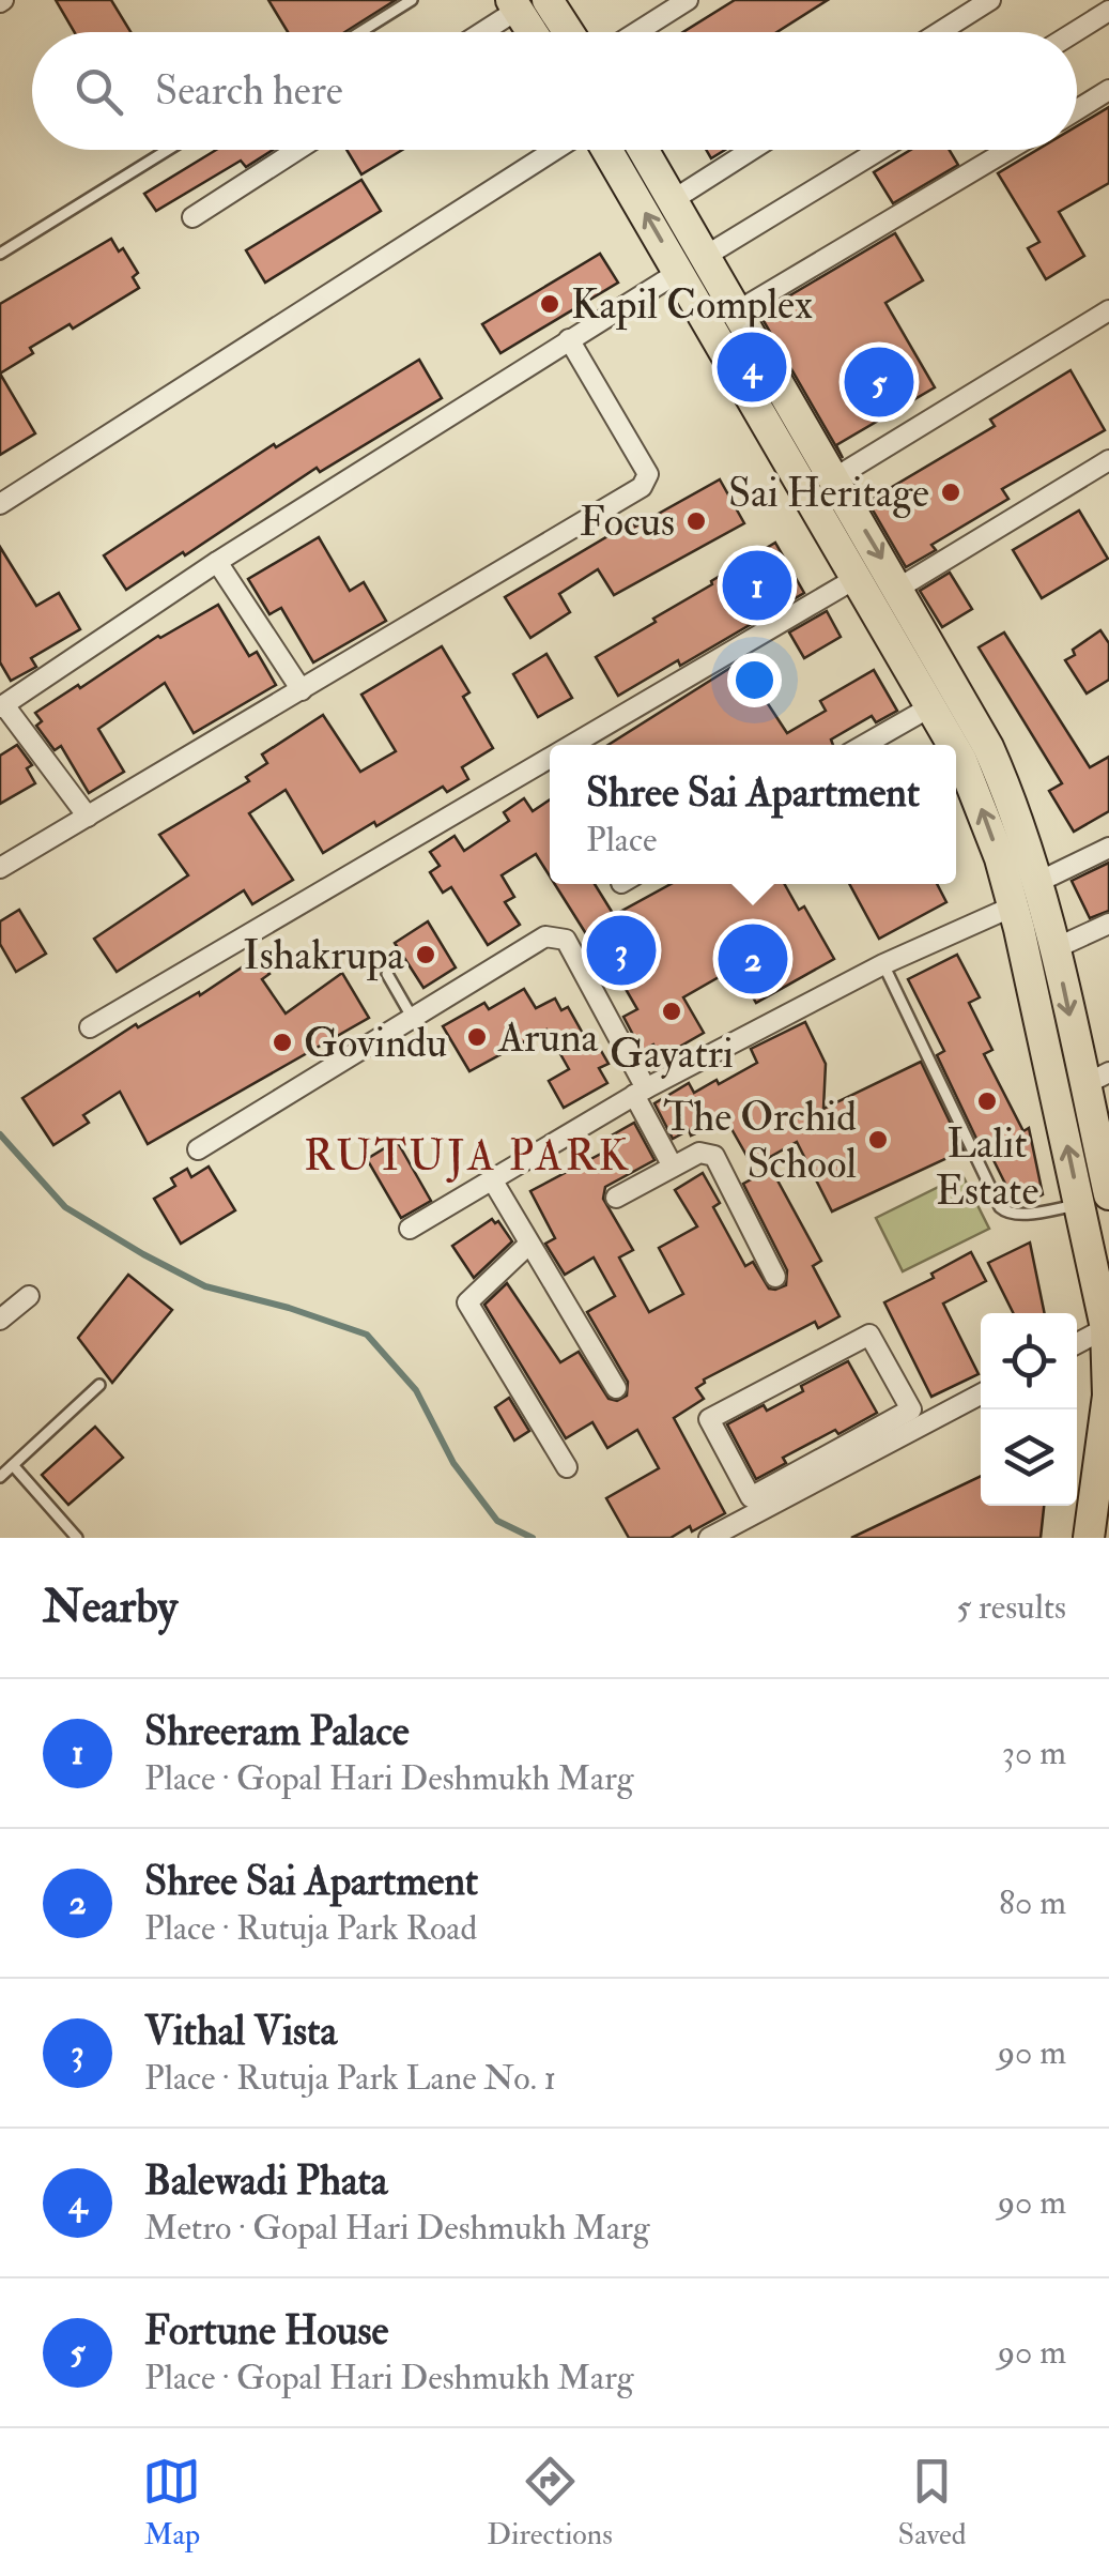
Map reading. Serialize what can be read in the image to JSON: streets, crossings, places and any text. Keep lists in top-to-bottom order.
{
  "districts": ["RUTUJA PARK"],
  "places": [
    "Kapil Complex",
    "Sai Heritage",
    "Focus",
    "Ishakrupa",
    "Gayatri",
    "Aruna",
    "Govindu",
    "Lalit Estate",
    "The Orchid School"
  ],
  "page": {
    "search": "Search here",
    "pins": [
      "4",
      "5",
      "1",
      "3",
      "2"
    ],
    "popup": ["Shree Sai Apartment", "Place"],
    "heading": ["Nearby", "5 results"],
    "list": [
      {
        "mark": "1",
        "name": "Shreeram Palace",
        "note": "Place · Gopal Hari Deshmukh Marg",
        "value": "30 m"
      },
      {
        "mark": "2",
        "name": "Shree Sai Apartment",
        "note": "Place · Rutuja Park Road",
        "value": "80 m"
      },
      {
        "mark": "3",
        "name": "Vithal Vista",
        "note": "Place · Rutuja Park Lane No. 1",
        "value": "90 m"
      },
      {
        "mark": "4",
        "name": "Balewadi Phata",
        "note": "Metro · Gopal Hari Deshmukh Marg",
        "value": "90 m"
      },
      {
        "mark": "5",
        "name": "Fortune House",
        "note": "Place · Gopal Hari Deshmukh Marg",
        "value": "90 m"
      }
    ],
    "nav": ["Map", "Directions", "Saved"]
  }
}
